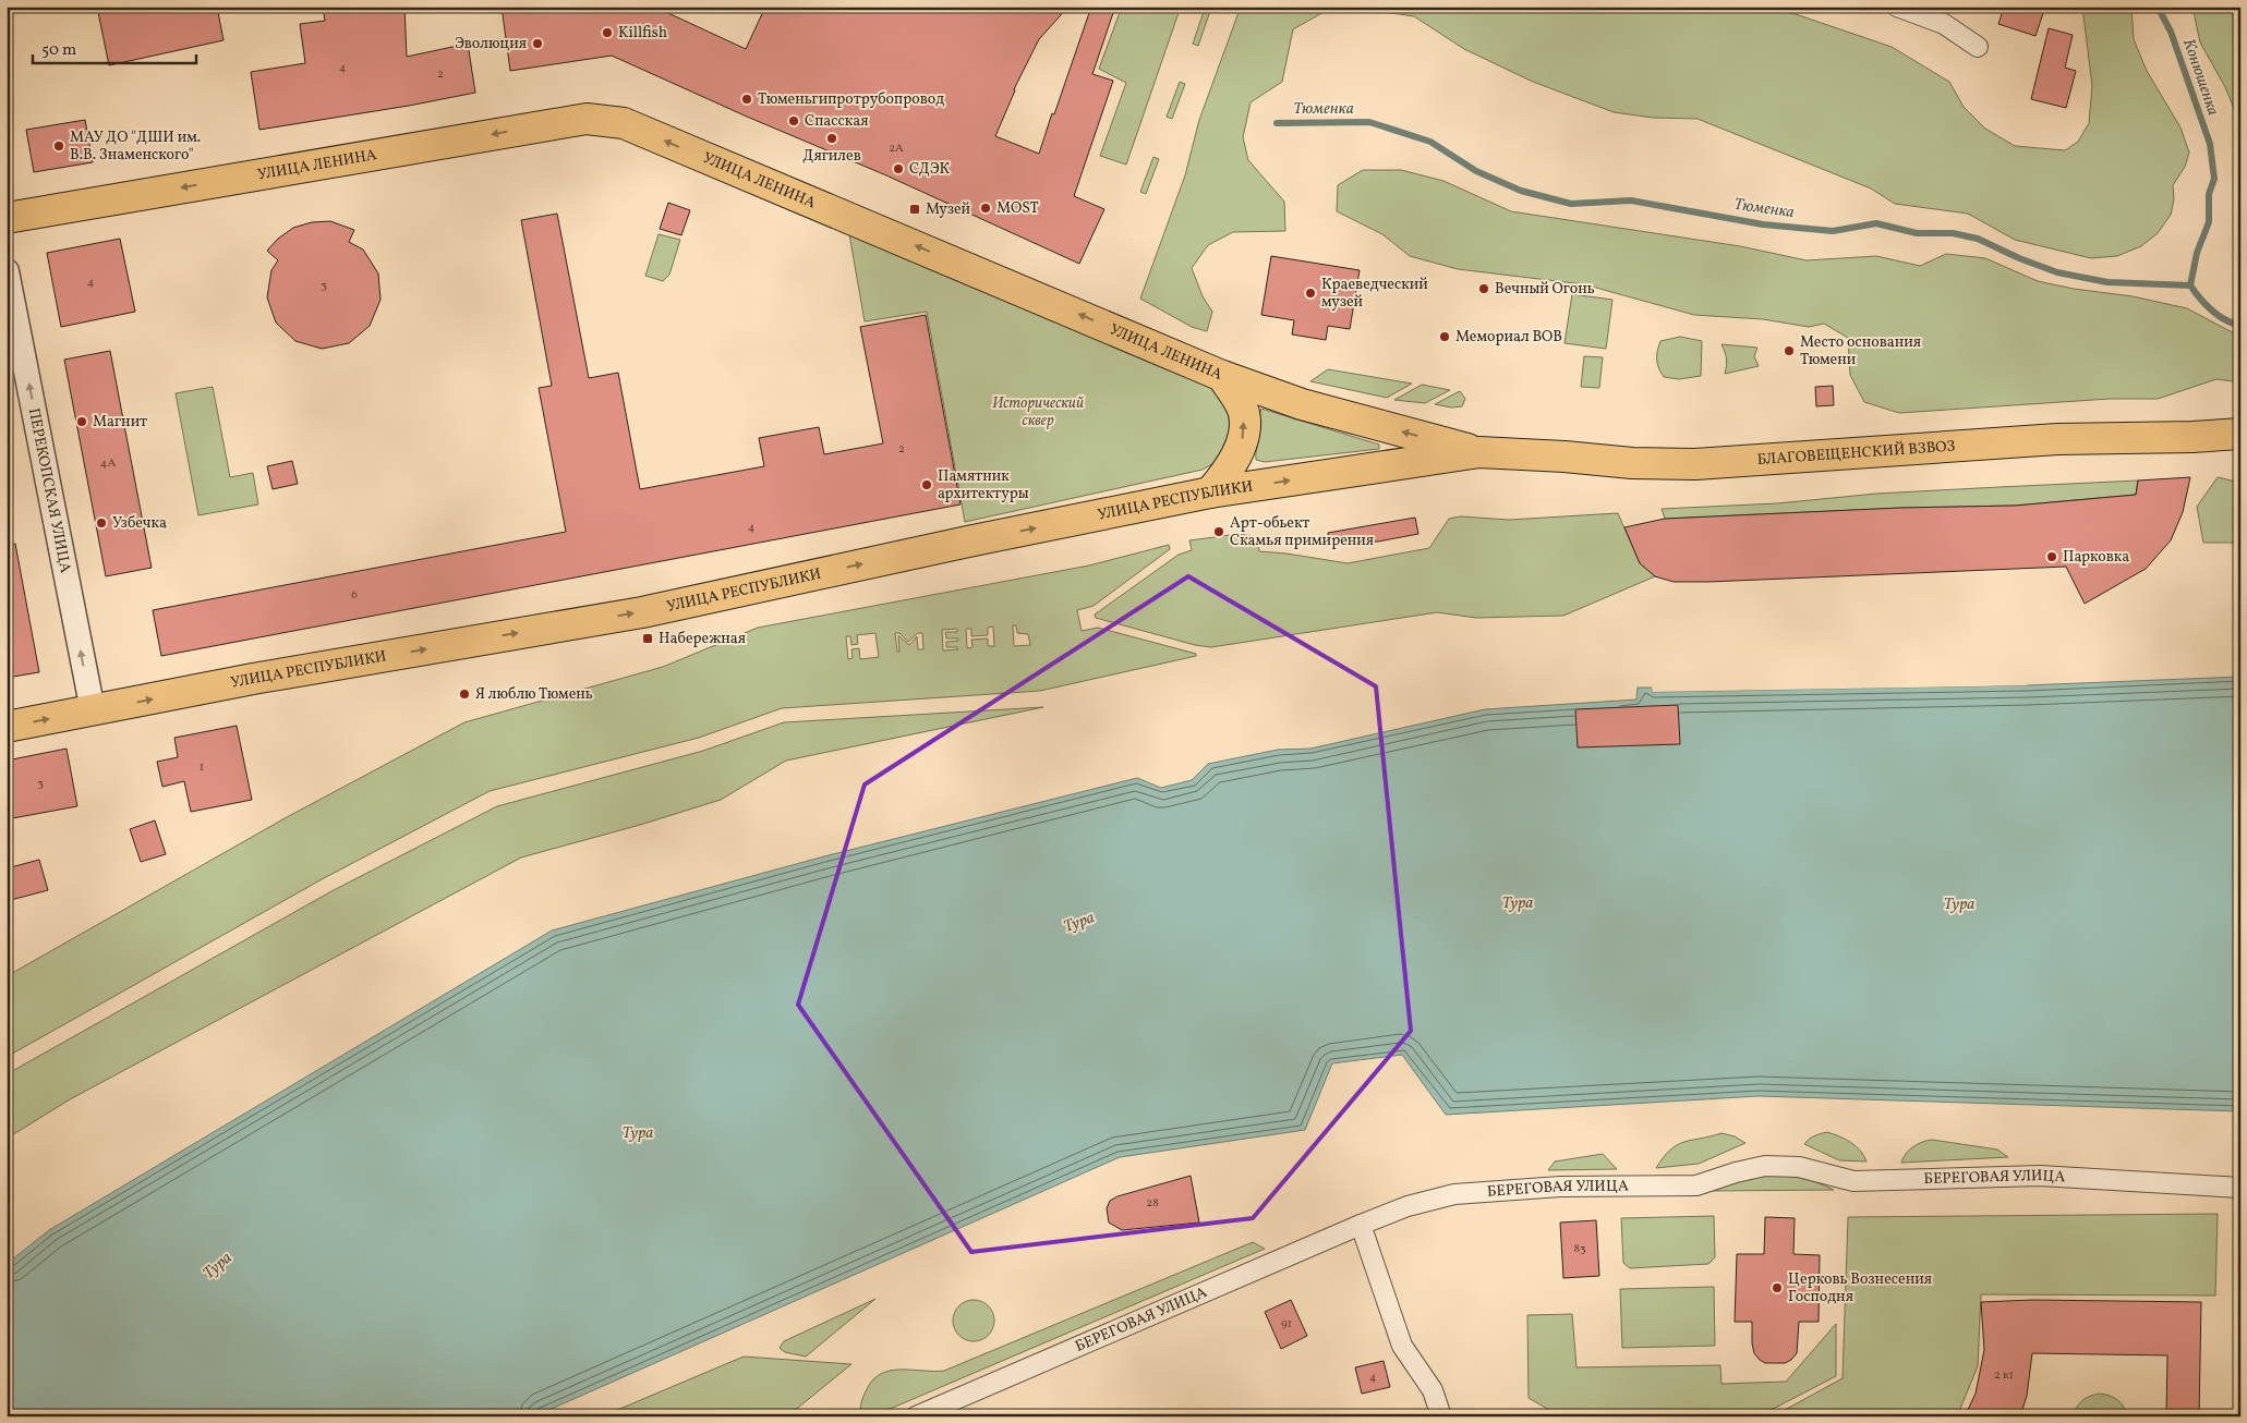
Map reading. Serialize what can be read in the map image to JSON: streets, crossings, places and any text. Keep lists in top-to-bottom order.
{
  "streets": {
    "main road": ["УЛИЦА ЛЕНИНА", "БЛАГОВЕЩЕНСКИЙ ВЗВОЗ", "УЛИЦА РЕСПУБЛИКИ"],
    "street": ["ПЕРЕКОПСКАЯ УЛИЦА", "БЕРЕГОВАЯ УЛИЦА"]
  },
  "crossings": [
    ["УЛИЦА ЛЕНИНА", "БЛАГОВЕЩЕНСКИЙ ВЗВОЗ"],
    ["УЛИЦА ЛЕНИНА", "УЛИЦА РЕСПУБЛИКИ"],
    ["БЛАГОВЕЩЕНСКИЙ ВЗВОЗ", "УЛИЦА РЕСПУБЛИКИ"],
    ["ПЕРЕКОПСКАЯ УЛИЦА", "УЛИЦА РЕСПУБЛИКИ"]
  ],
  "one_way": ["УЛИЦА ЛЕНИНА", "ПЕРЕКОПСКАЯ УЛИЦА", "УЛИЦА РЕСПУБЛИКИ"],
  "water": ["Конюшенка", "Тюменка", "Тура"],
  "parks": ["Исторический сквер"],
  "places": {
    "other": [
      "Killfish",
      "Эволюция",
      "Тюменьгипротрубопровод",
      "Спасская",
      "Дягилев",
      "МАУ ДО \"ДШИ им. В.В. Знаменского\"",
      "СДЭК",
      "MOST",
      "Вечный Огонь",
      "Краеведческий музей",
      "Мемориал ВОВ",
      "Место основания Тюмени",
      "Магнит",
      "Памятник архитектуры",
      "Узбечка",
      "Арт-обьект Скамья примирения",
      "Парковка",
      "Я люблю Тюмень",
      "Церковь Вознесения Господня"
    ],
    "transit": ["Музей", "Набережная"]
  },
  "house_numbers": [
    "4",
    "2",
    "2А",
    "4",
    "3",
    "2",
    "4А",
    "4",
    "6",
    "1",
    "3",
    "28",
    "83",
    "91",
    "2 к1",
    "4"
  ],
  "scale_bar": "50 m"
}
